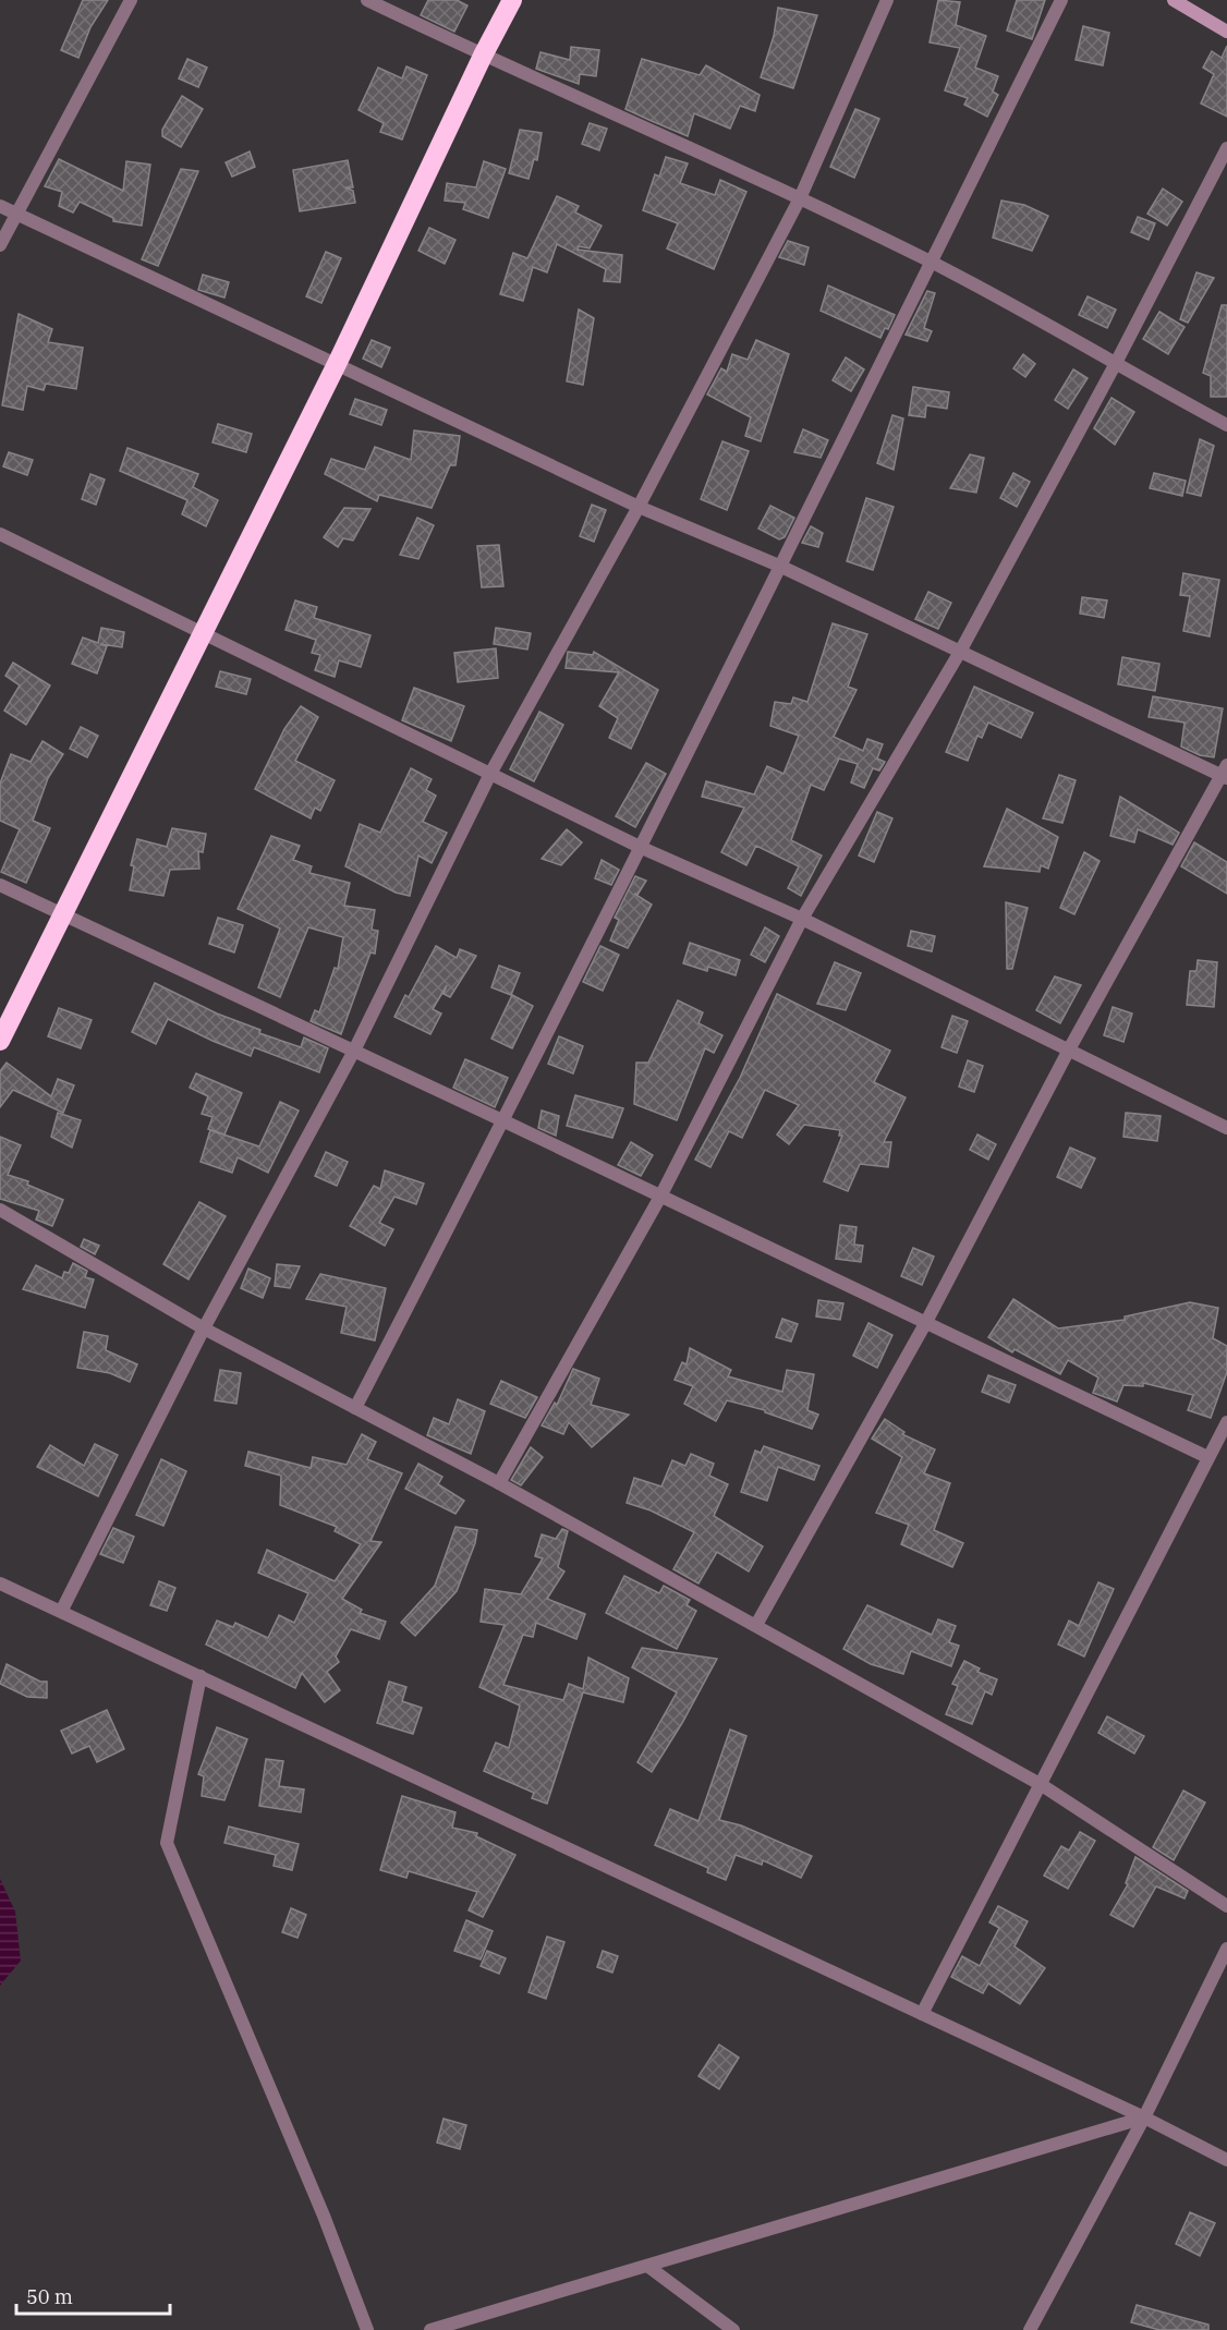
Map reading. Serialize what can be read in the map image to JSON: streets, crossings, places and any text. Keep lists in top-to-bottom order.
{
  "scale_bar": "50 m"
}
